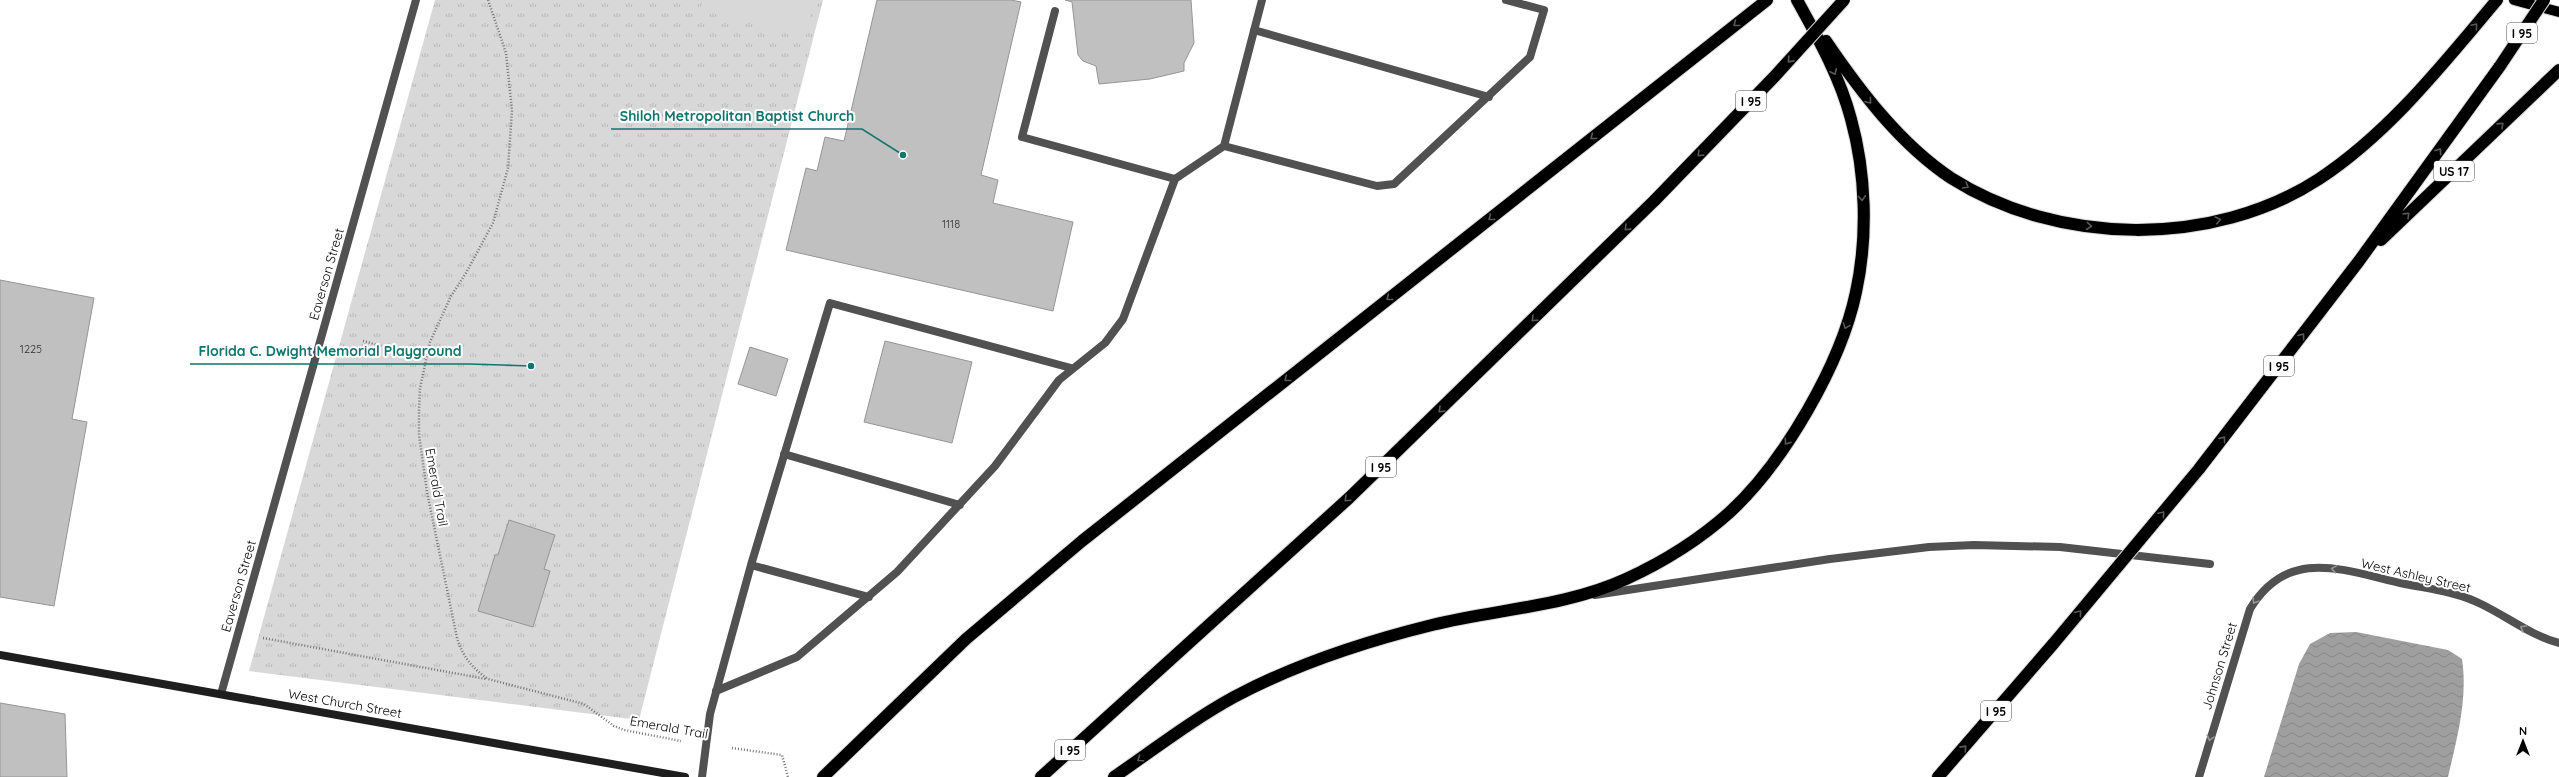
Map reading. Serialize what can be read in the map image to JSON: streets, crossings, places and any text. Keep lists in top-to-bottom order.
{
  "streets": {
    "highway": ["I 95", "US 17"],
    "street": [
      "Eaverson Street",
      "West Ashley Street",
      "Johnson Street",
      "West Church Street"
    ],
    "path": ["Emerald Trail"]
  },
  "crossings": [
    ["I 95", "US 17"],
    ["Eaverson Street", "West Church Street"],
    ["West Ashley Street", "Johnson Street"]
  ],
  "one_way": ["West Ashley Street", "Johnson Street"],
  "places": ["Shiloh Metropolitan Baptist Church", "Florida C. Dwight Memorial Playground"],
  "house_numbers": ["1118", "1225"],
  "north": "top"
}
